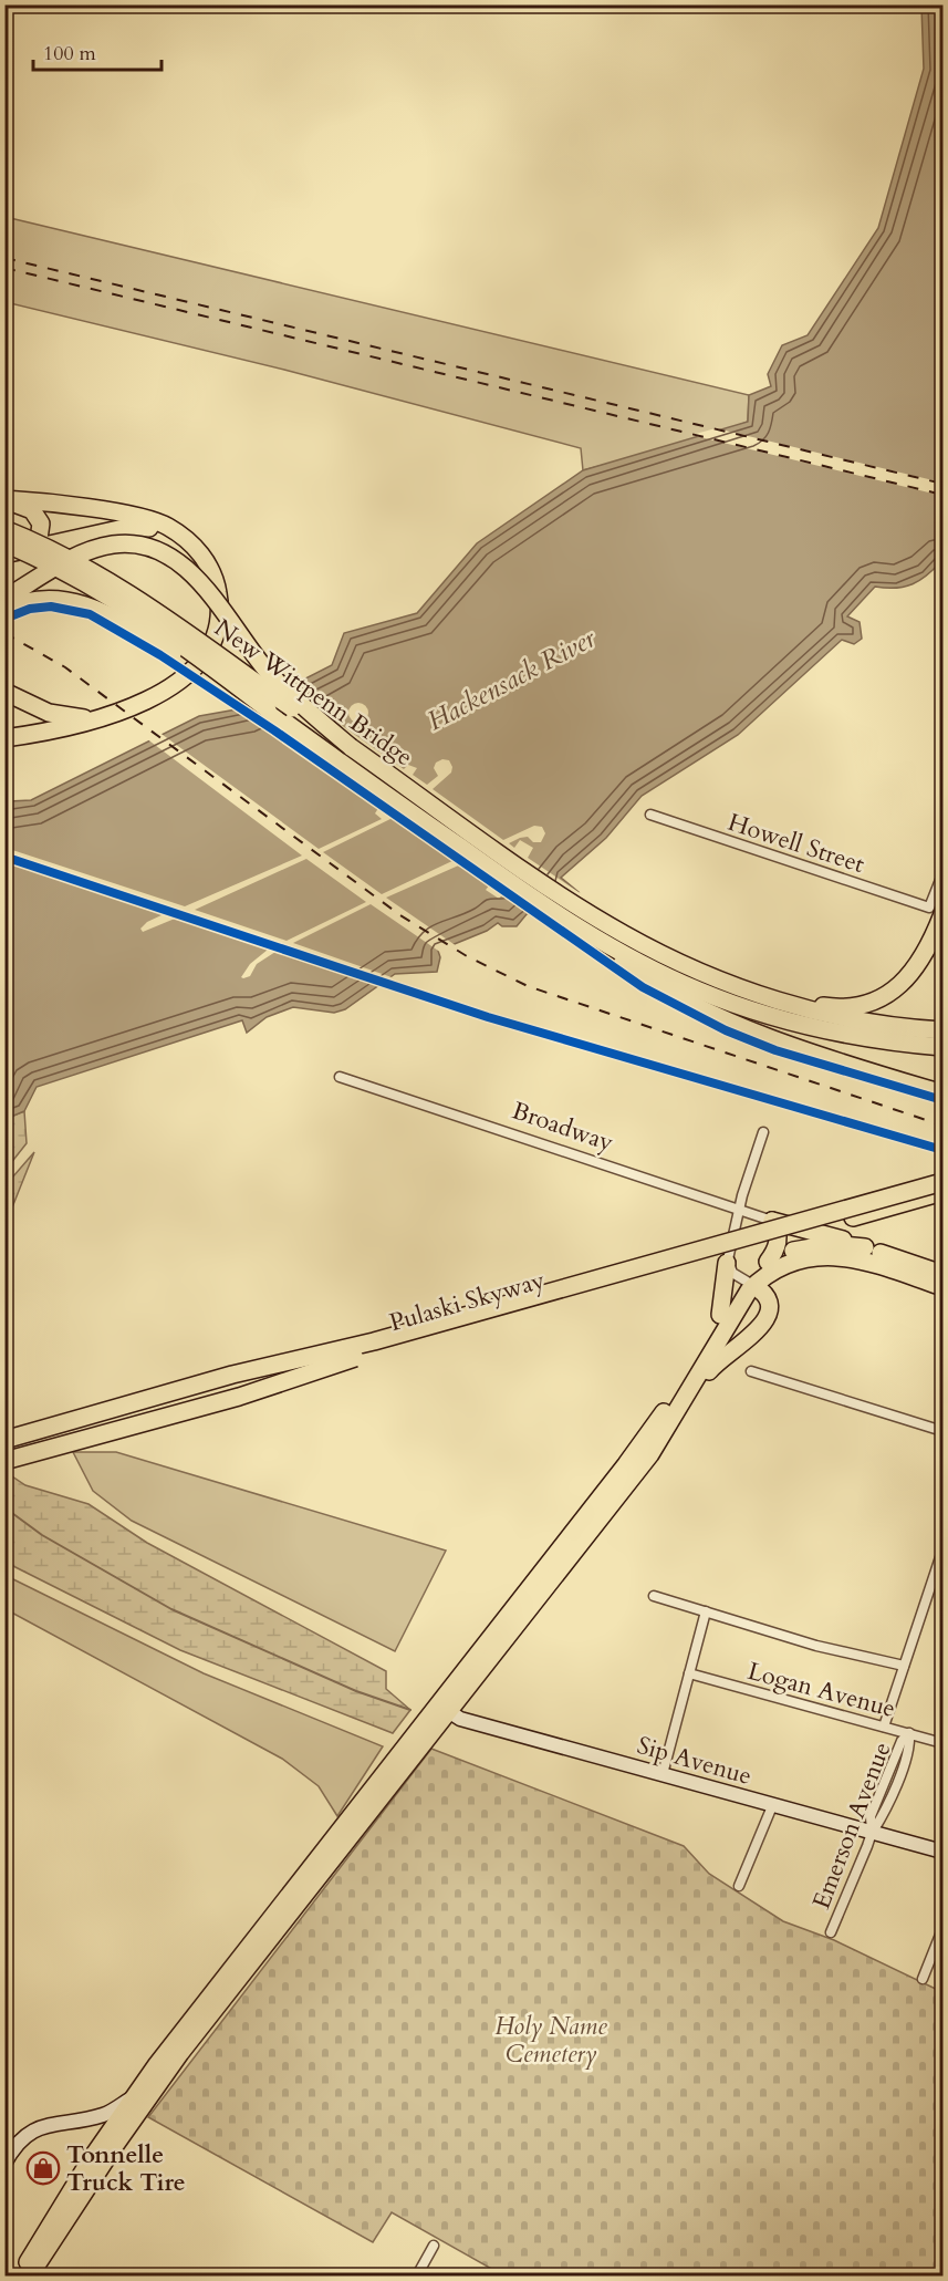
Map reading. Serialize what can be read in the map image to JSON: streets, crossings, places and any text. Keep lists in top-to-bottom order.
{
  "streets": {
    "highway": ["New Wittpenn Bridge", "Pulaski Skyway"],
    "street": [
      "Howell Street",
      "Broadway",
      "Logan Avenue",
      "Sip Avenue",
      "Emerson Avenue"
    ]
  },
  "crossings": [
    ["Logan Avenue", "Emerson Avenue"],
    ["Sip Avenue", "Emerson Avenue"]
  ],
  "water": ["Hackensack River"],
  "parks": ["Holy Name Cemetery"],
  "places": {
    "shop": ["Tonnelle Truck Tire"]
  },
  "scale_bar": "100 m"
}
